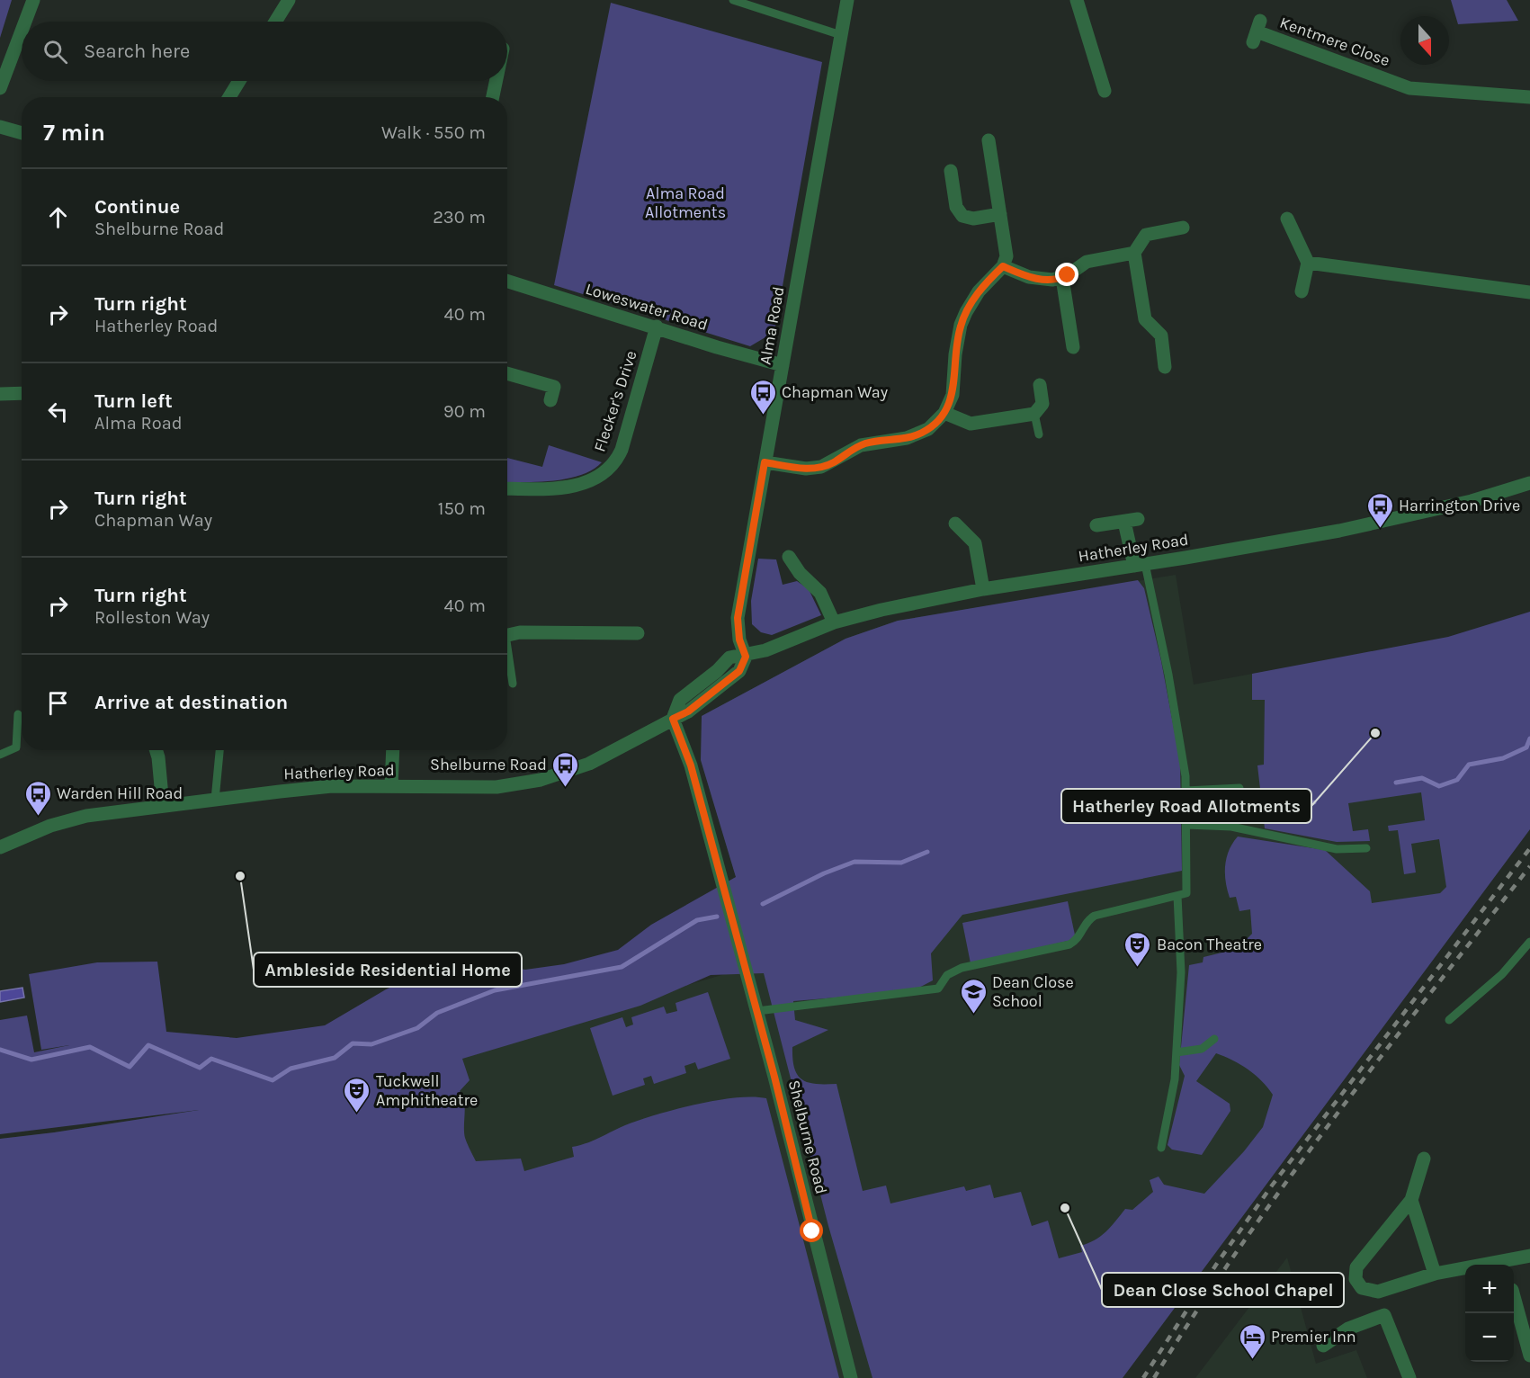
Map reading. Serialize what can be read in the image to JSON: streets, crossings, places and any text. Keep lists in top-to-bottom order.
{
  "streets": {
    "street": [
      "Kentmere Close",
      "Loweswater Road",
      "Alma Road",
      "Flecker's Drive",
      "Hatherley Road",
      "Shelburne Road"
    ]
  },
  "crossings": [
    ["Loweswater Road", "Alma Road"],
    ["Loweswater Road", "Flecker's Drive"],
    ["Alma Road", "Hatherley Road"],
    ["Hatherley Road", "Shelburne Road"]
  ],
  "parks": ["Alma Road Allotments"],
  "places": {
    "bus stop": [
      "Chapman Way",
      "Harrington Drive",
      "Shelburne Road",
      "Warden Hill Road"
    ],
    "other": ["Hatherley Road Allotments", "Ambleside Residential Home", "Dean Close School Chapel"],
    "theatre": ["Bacon Theatre", "Tuckwell Amphitheatre"],
    "school or university": ["Dean Close School"],
    "hotel": ["Premier Inn"]
  },
  "north": "bottom",
  "page": {
    "search": "Search here",
    "heading": ["7 min", "Walk · 550 m"],
    "list": [
      ["Continue", "Shelburne Road", "230 m"],
      ["Turn right", "Hatherley Road", "40 m"],
      ["Turn left", "Alma Road", "90 m"],
      ["Turn right", "Chapman Way", "150 m"],
      ["Turn right", "Rolleston Way", "40 m"],
      "Arrive at destination"
    ],
    "map_buttons": ["+", "−"]
  }
}
